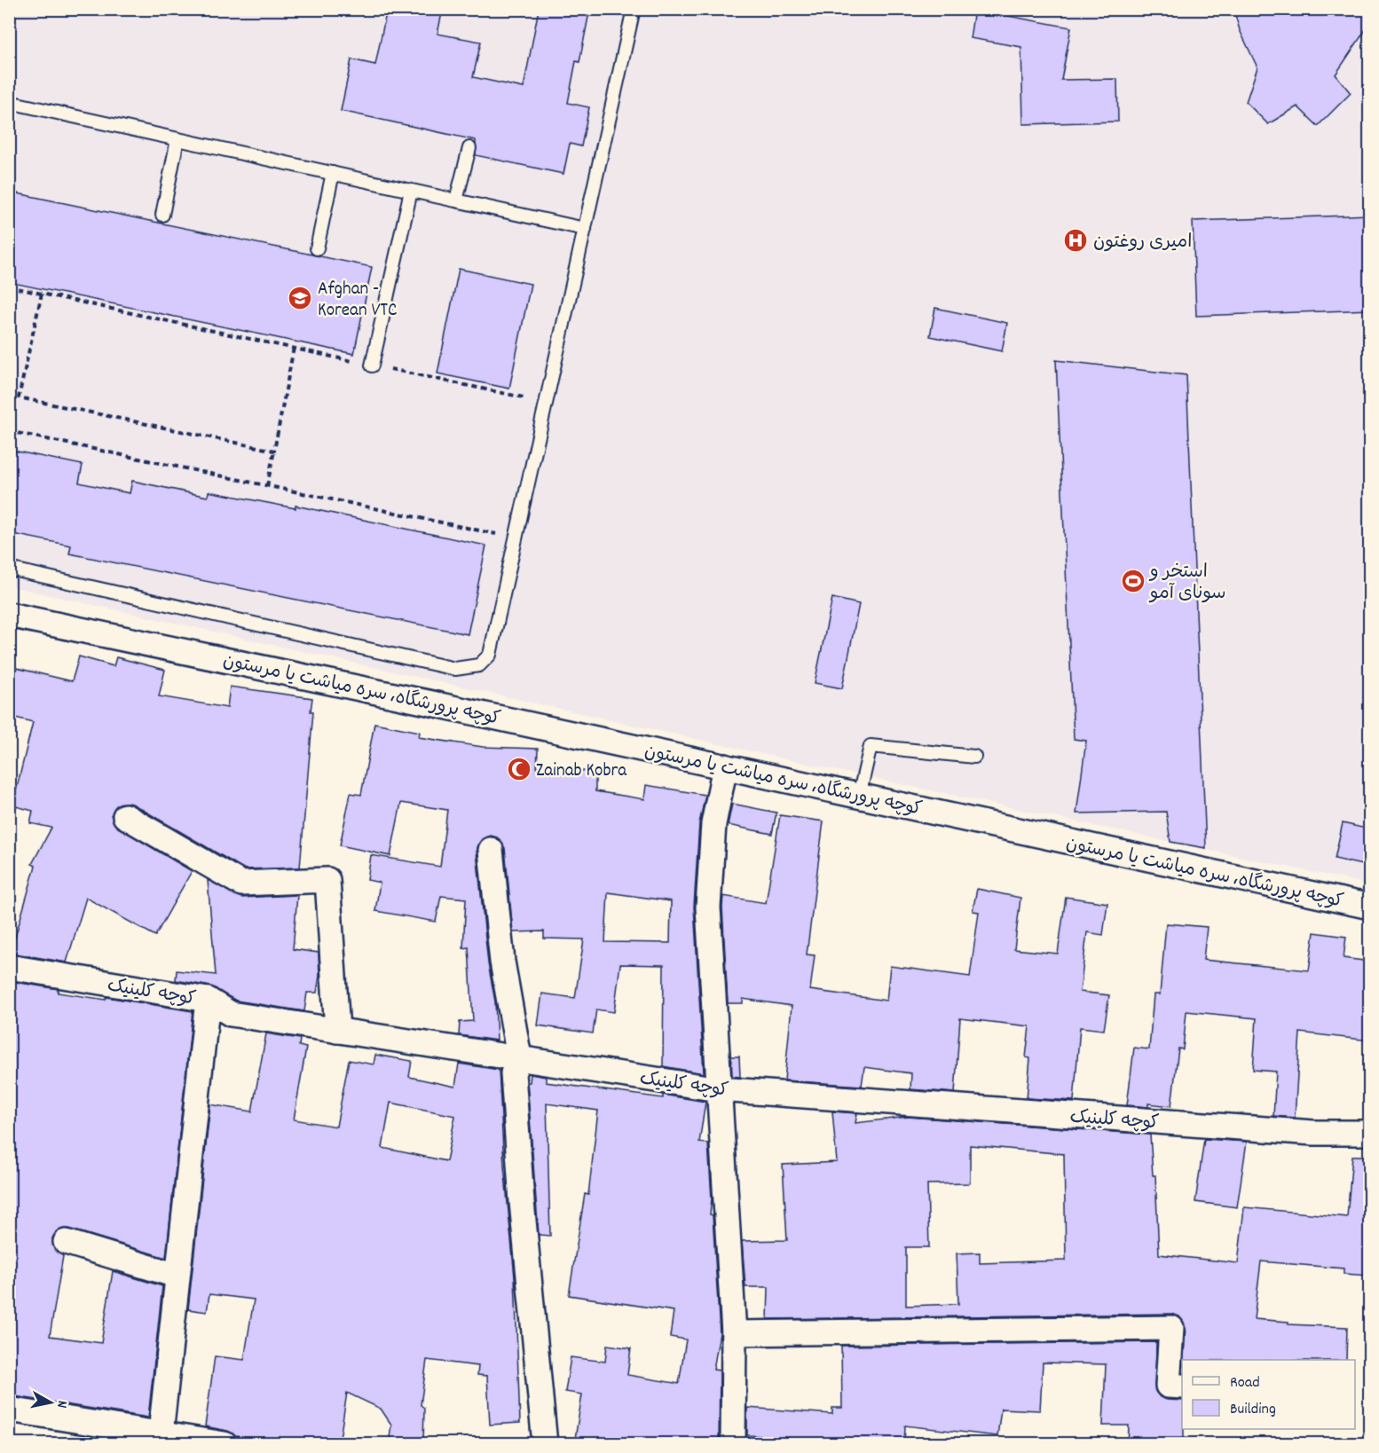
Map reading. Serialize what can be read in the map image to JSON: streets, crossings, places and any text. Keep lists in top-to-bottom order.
{
  "streets": {
    "street": ["کوچه پرورشگاه، سره میاشت یا مرستون", "کوچه کلینیک"]
  },
  "places": {
    "hospital": ["امیری روغتون"],
    "school or university": ["Afghan - Korean VTC"],
    "sports": ["استخر و سونای آمو"],
    "mosque": ["Zainab Kobra"]
  },
  "legend": ["Road", "Building"],
  "north": "right"
}
